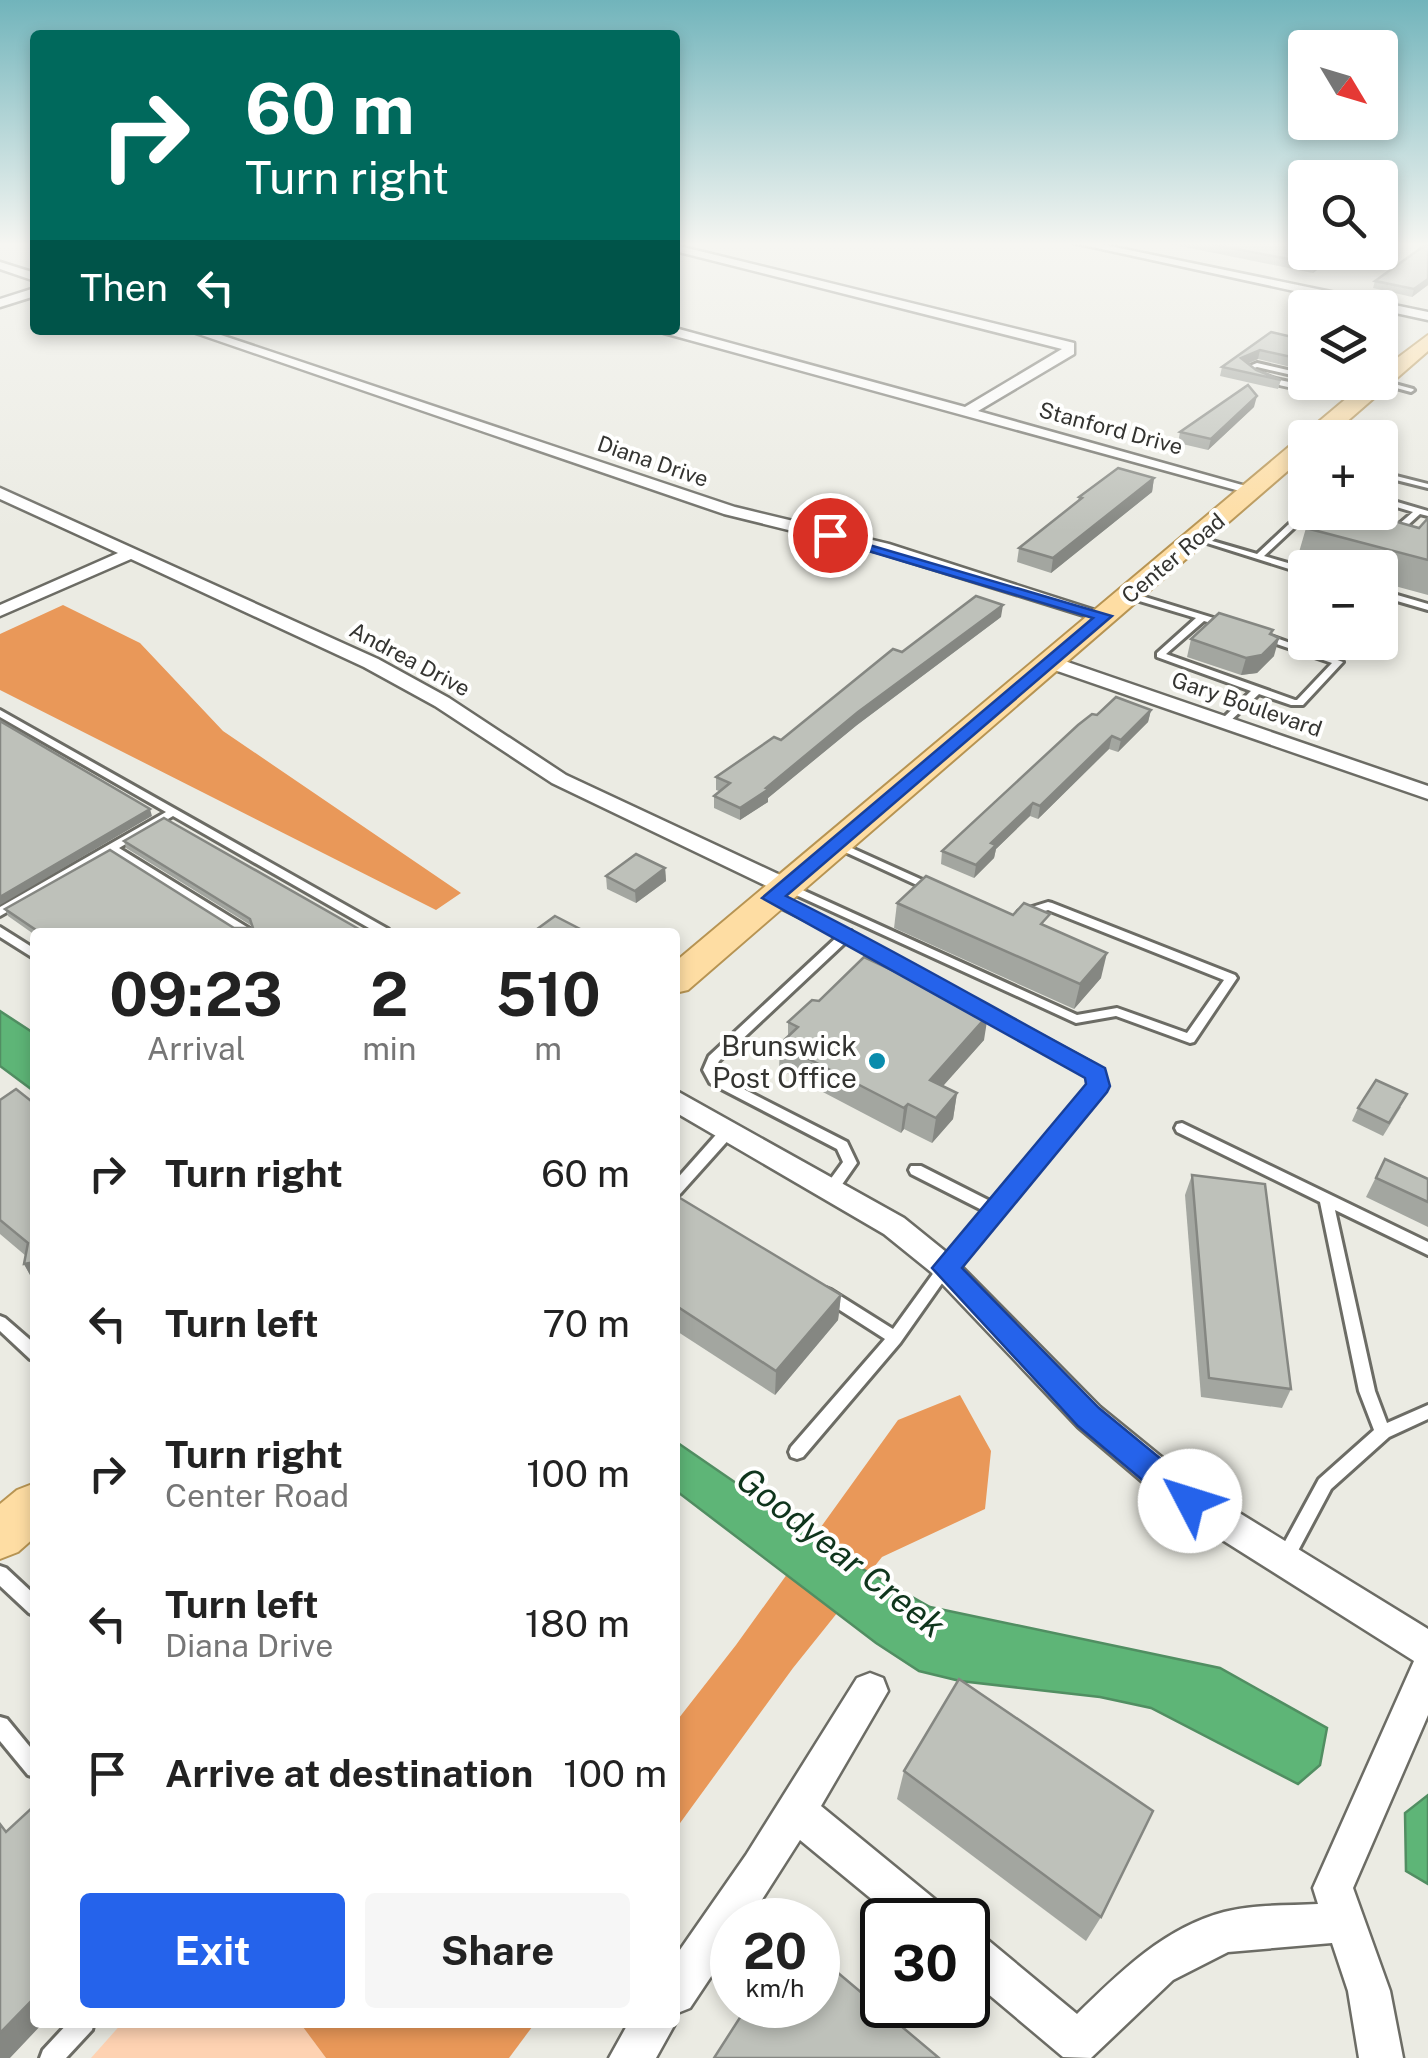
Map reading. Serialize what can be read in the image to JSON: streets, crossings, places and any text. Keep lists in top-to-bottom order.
{
  "streets": {
    "main road": ["Center Road"],
    "street": [
      "Stanford Drive",
      "Diana Drive",
      "Andrea Drive",
      "Gary Boulevard"
    ]
  },
  "crossings": [
    ["Stanford Drive", "Center Road"],
    ["Diana Drive", "Center Road"],
    ["Center Road", "Andrea Drive"],
    ["Center Road", "Gary Boulevard"]
  ],
  "water": ["Goodyear Creek"],
  "places": ["Brunswick Post Office"],
  "north": "bottom right",
  "page": {
    "map_buttons": ["+", "−"],
    "turn": ["60 m", "Turn right"],
    "then": "Then",
    "eta": [
      "09:23",
      "Arrival",
      "2",
      "min",
      "510",
      "m"
    ],
    "list": [
      {
        "name": "Turn right",
        "value": "60 m"
      },
      {
        "name": "Turn left",
        "value": "70 m"
      },
      {
        "name": "Turn right",
        "note": "Center Road",
        "value": "100 m"
      },
      {
        "name": "Turn left",
        "note": "Diana Drive",
        "value": "180 m"
      },
      {
        "name": "Arrive at destination",
        "value": "100 m"
      }
    ],
    "buttons": ["Exit", "Share"],
    "speed": "20 km/h",
    "limit": "30"
  }
}
